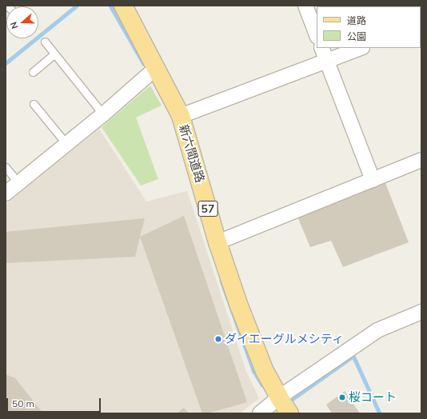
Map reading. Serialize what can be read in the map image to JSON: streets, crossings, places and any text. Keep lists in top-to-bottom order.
{
  "streets": {
    "main road": ["新六間道路", "57"]
  },
  "places": ["ダイエーグルメシティ", "桜コート"],
  "legend": ["道路", "公園"],
  "scale_bar": "50 m",
  "north": "left"
}
